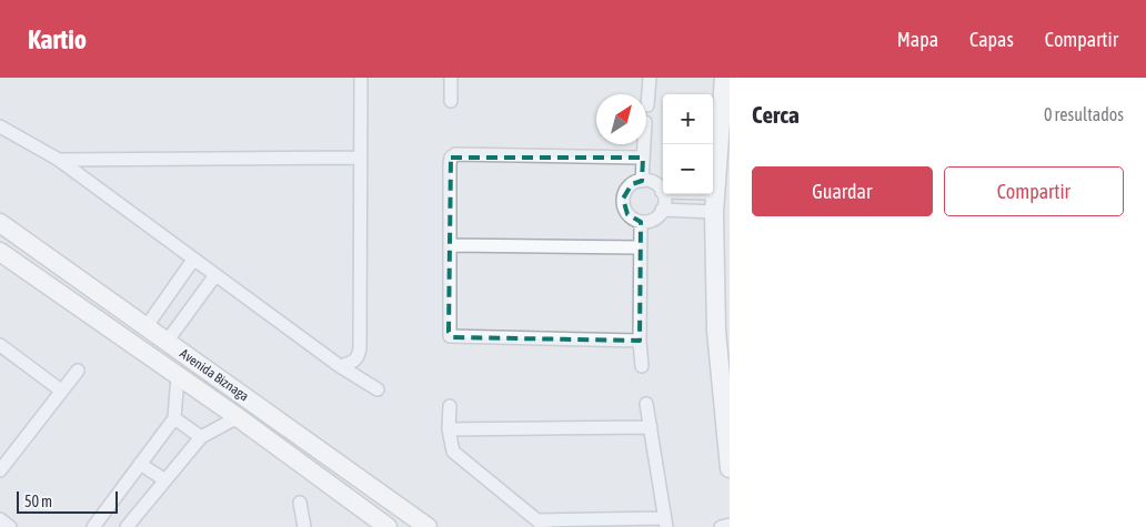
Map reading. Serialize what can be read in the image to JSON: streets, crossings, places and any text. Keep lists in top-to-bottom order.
{
  "streets": {
    "street": ["Avenida Biznaga"]
  },
  "scale_bar": "50 m",
  "north": "top right",
  "page": {
    "header": "Kartio",
    "nav": ["Mapa", "Capas", "Compartir"],
    "heading": ["Cerca", "0 resultados"],
    "map_buttons": ["+", "−"],
    "buttons": ["Guardar", "Compartir"],
    "scale": "50 m"
  }
}
